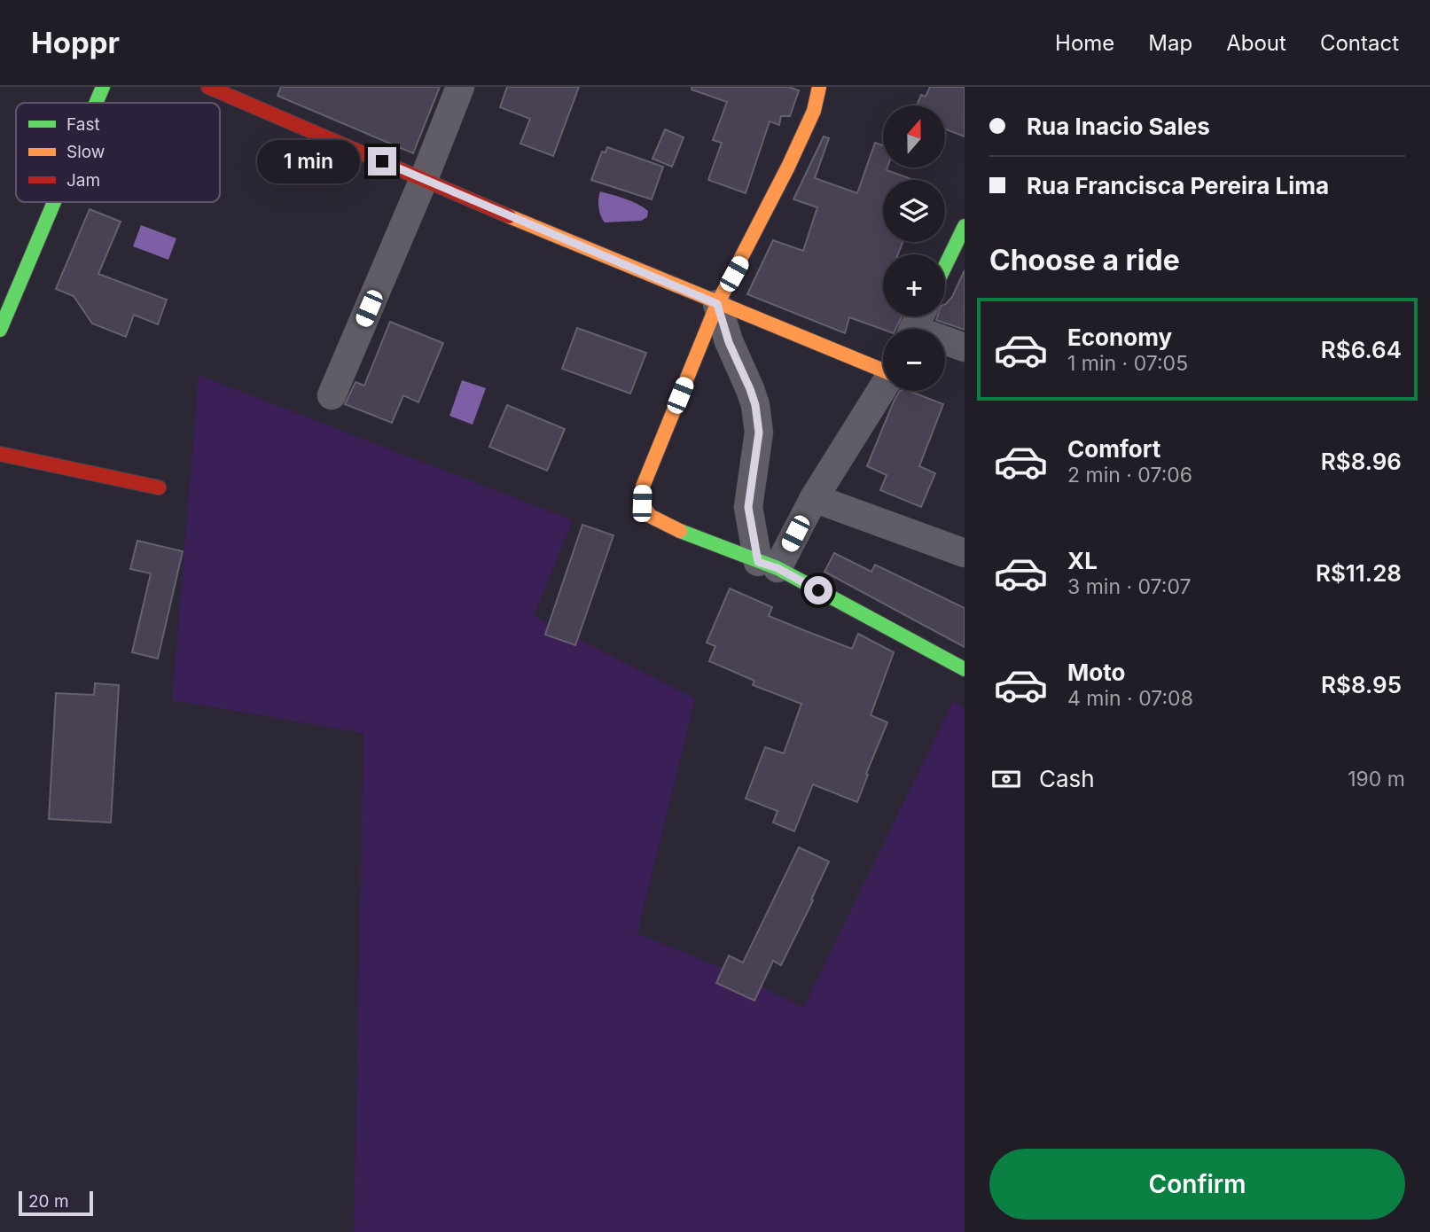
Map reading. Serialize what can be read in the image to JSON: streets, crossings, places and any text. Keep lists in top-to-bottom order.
{
  "legend": ["Fast", "Slow", "Jam"],
  "scale_bar": "20 m",
  "north": "top",
  "page": {
    "header": "Hoppr",
    "nav": [
      "Home",
      "Map",
      "About",
      "Contact"
    ],
    "banner": ["Rua Inacio Sales", "Rua Francisca Pereira Lima"],
    "map_buttons": ["+", "−"],
    "bubble": "1 min",
    "heading": "Choose a ride",
    "list": [
      {
        "name": "Economy",
        "note": "1 min · 07:05",
        "value": "R$6.64"
      },
      {
        "name": "Comfort",
        "note": "2 min · 07:06",
        "value": "R$8.96"
      },
      {
        "name": "XL",
        "note": "3 min · 07:07",
        "value": "R$11.28"
      },
      {
        "name": "Moto",
        "note": "4 min · 07:08",
        "value": "R$8.95"
      }
    ],
    "pay": ["Cash", "190 m"],
    "buttons": "Confirm",
    "scale": "20 m"
  }
}
